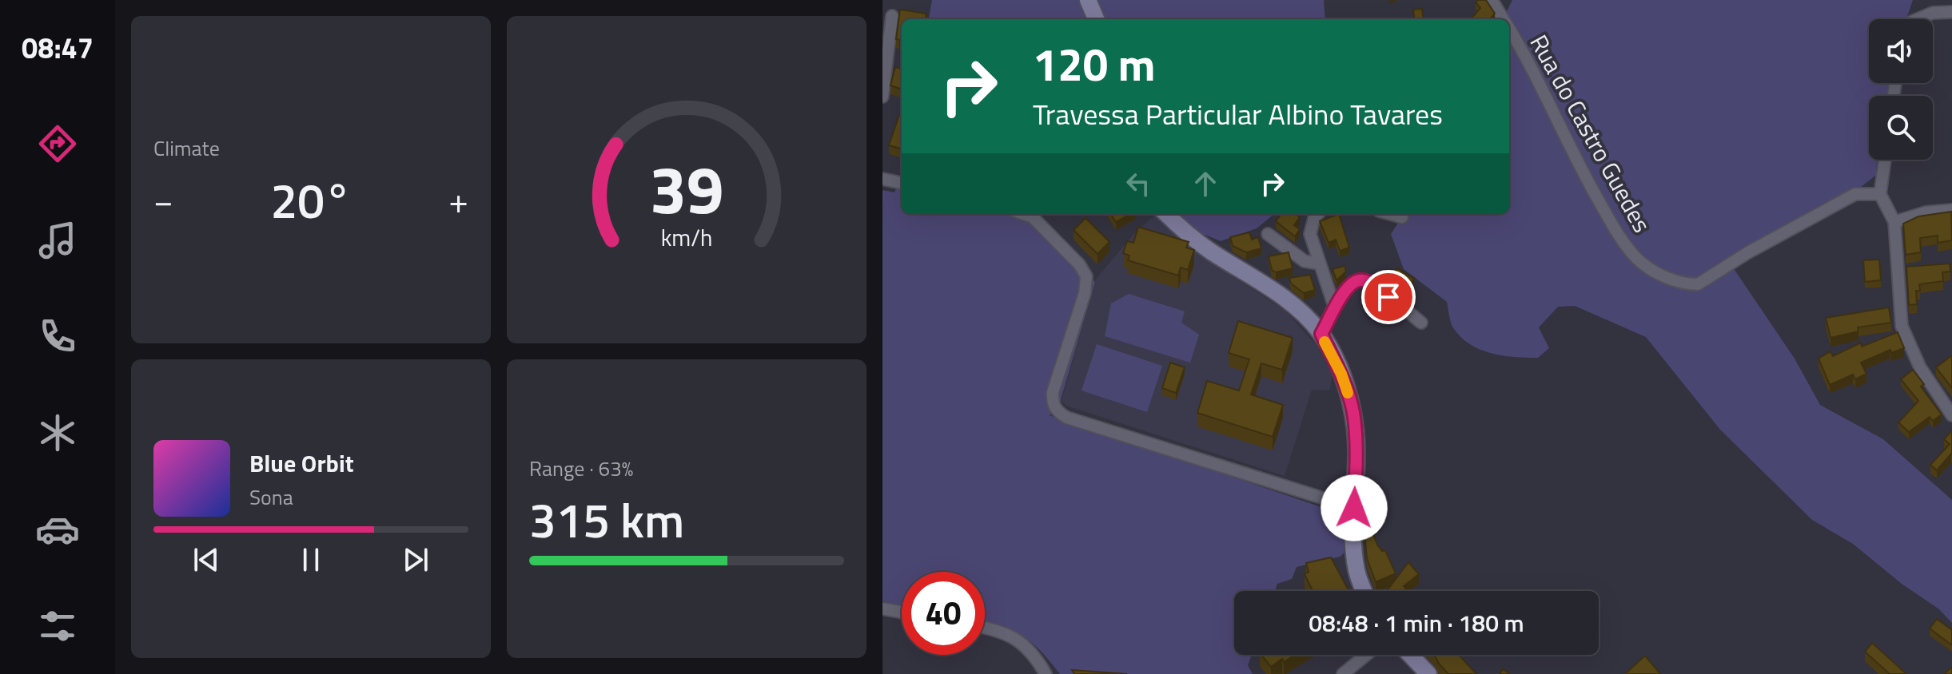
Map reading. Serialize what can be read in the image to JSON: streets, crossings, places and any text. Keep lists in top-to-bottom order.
{
  "streets": {
    "street": ["Rua do Castro Guedes"]
  },
  "page": {
    "tabs": "08:47",
    "tile": [
      "Climate",
      ["Range · 63%", "315 km"]
    ],
    "turn": ["120 m", "Travessa Particular Albino Tavares"],
    "heat": ["−", "20°", "+"],
    "song": ["Blue Orbit", "Sona"],
    "limit": "40",
    "trip": "08:48 · 1 min · 180 m",
    "gauge": ["39", "km/h"]
  }
}
